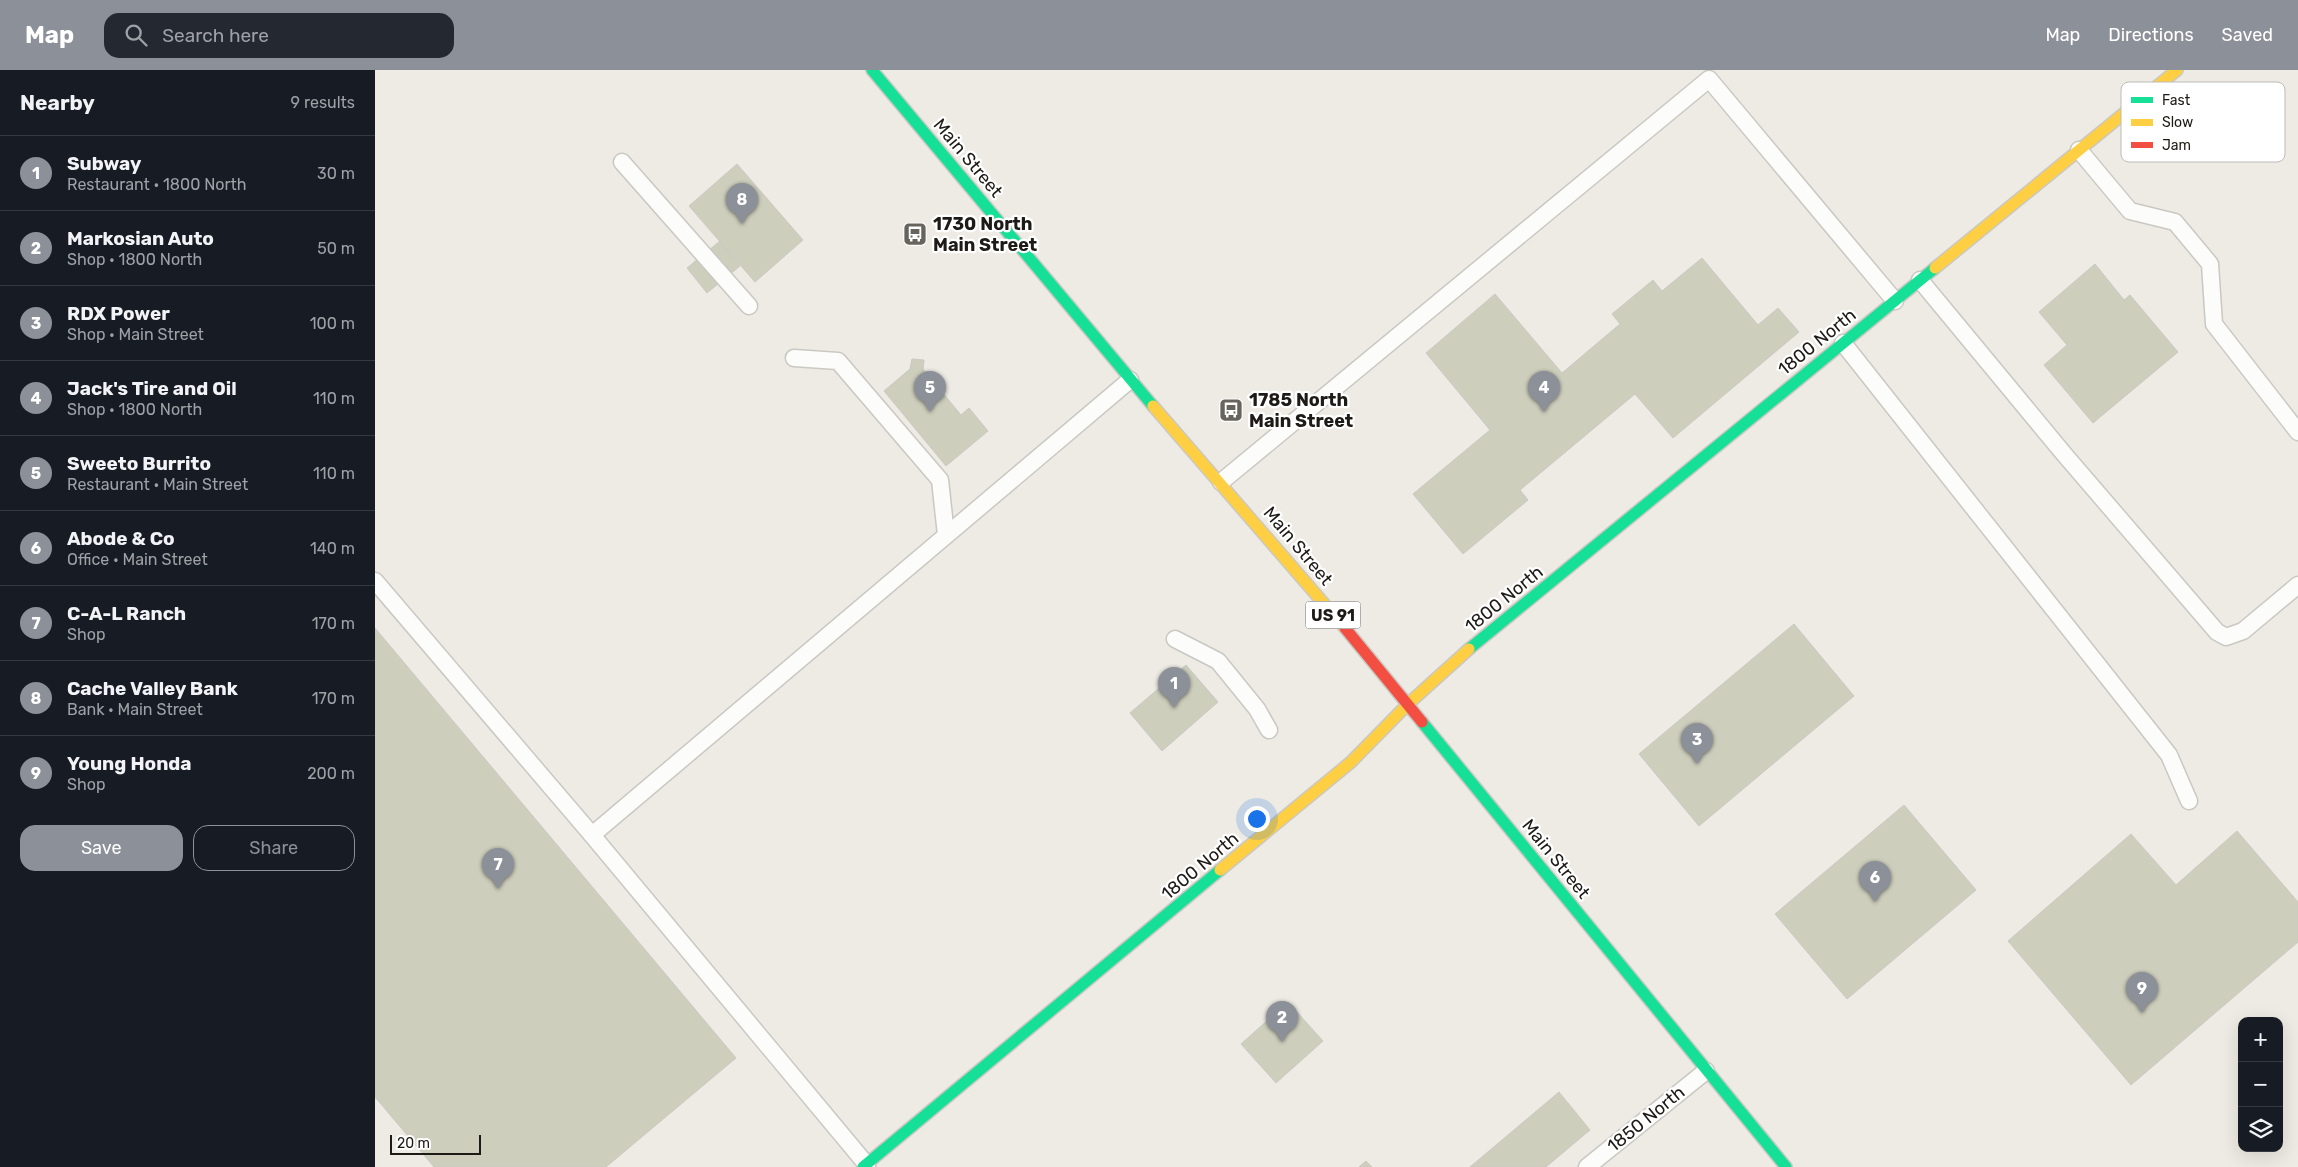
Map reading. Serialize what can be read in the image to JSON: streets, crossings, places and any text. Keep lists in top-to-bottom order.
{
  "streets": {
    "street": ["Main Street", "1800 North", "US 91"],
    "lane": ["1850 North"]
  },
  "crossings": [
    ["Main Street", "1800 North"],
    ["Main Street", "1850 North"]
  ],
  "places": {
    "bus stop": ["1730 North Main Street", "1785 North Main Street"]
  },
  "legend": ["Fast", "Slow", "Jam"],
  "scale_bar": "20 m",
  "page": {
    "header": "Map",
    "search": "Search here",
    "nav": ["Map", "Directions", "Saved"],
    "heading": ["Nearby", "9 results"],
    "list": [
      {
        "mark": "1",
        "name": "Subway",
        "note": "Restaurant · 1800 North",
        "value": "30 m"
      },
      {
        "mark": "2",
        "name": "Markosian Auto",
        "note": "Shop · 1800 North",
        "value": "50 m"
      },
      {
        "mark": "3",
        "name": "RDX Power",
        "note": "Shop · Main Street",
        "value": "100 m"
      },
      {
        "mark": "4",
        "name": "Jack's Tire and Oil",
        "note": "Shop · 1800 North",
        "value": "110 m"
      },
      {
        "mark": "5",
        "name": "Sweeto Burrito",
        "note": "Restaurant · Main Street",
        "value": "110 m"
      },
      {
        "mark": "6",
        "name": "Abode & Co",
        "note": "Office · Main Street",
        "value": "140 m"
      },
      {
        "mark": "7",
        "name": "C-A-L Ranch",
        "note": "Shop",
        "value": "170 m"
      },
      {
        "mark": "8",
        "name": "Cache Valley Bank",
        "note": "Bank · Main Street",
        "value": "170 m"
      },
      {
        "mark": "9",
        "name": "Young Honda",
        "note": "Shop",
        "value": "200 m"
      }
    ],
    "pins": [
      "8",
      "4",
      "5",
      "1",
      "3",
      "7",
      "6",
      "9",
      "2"
    ],
    "buttons": ["Save", "Share"],
    "map_buttons": ["+", "−"],
    "scale": "20 m"
  }
}
